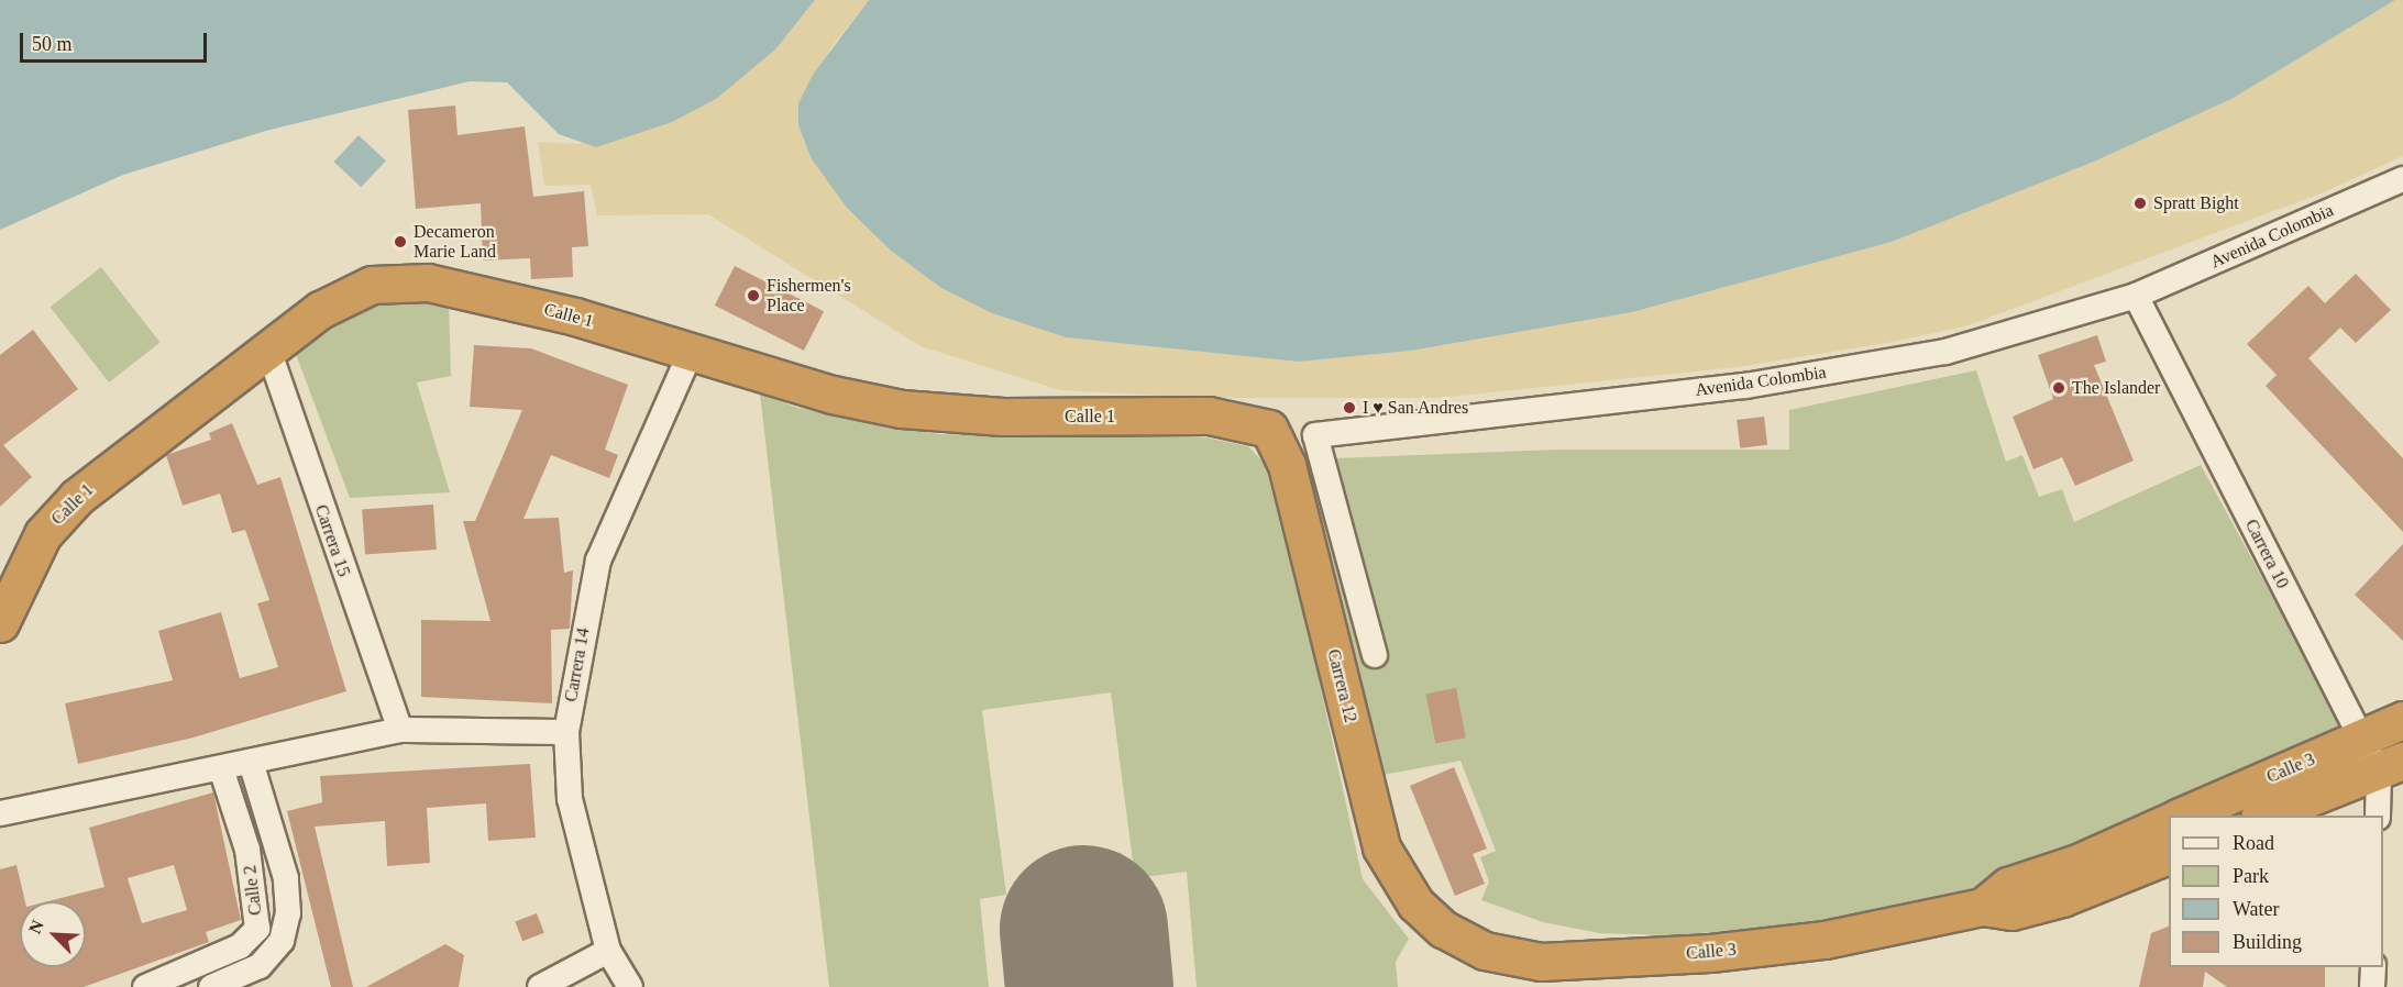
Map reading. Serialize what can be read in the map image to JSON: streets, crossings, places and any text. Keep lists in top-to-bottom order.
{
  "streets": {
    "highway": ["Calle 1", "Carrera 12", "Calle 3"],
    "street": [
      "Avenida Colombia",
      "Carrera 15",
      "Carrera 10",
      "Carrera 14",
      "Calle 2"
    ]
  },
  "crossings": [
    ["Avenida Colombia", "Carrera 10"],
    ["Calle 1", "Carrera 15"],
    ["Calle 1", "Carrera 14"],
    ["Calle 1", "Carrera 12"],
    ["Carrera 10", "Calle 3"],
    ["Carrera 12", "Calle 3"]
  ],
  "places": [
    "Spratt Bight",
    "Decameron Marie Land",
    "Fishermen's Place",
    "The Islander",
    "I ♥ San Andres"
  ],
  "legend": [
    "Road",
    "Park",
    "Water",
    "Building"
  ],
  "scale_bar": "50 m",
  "north": "top left"
}
